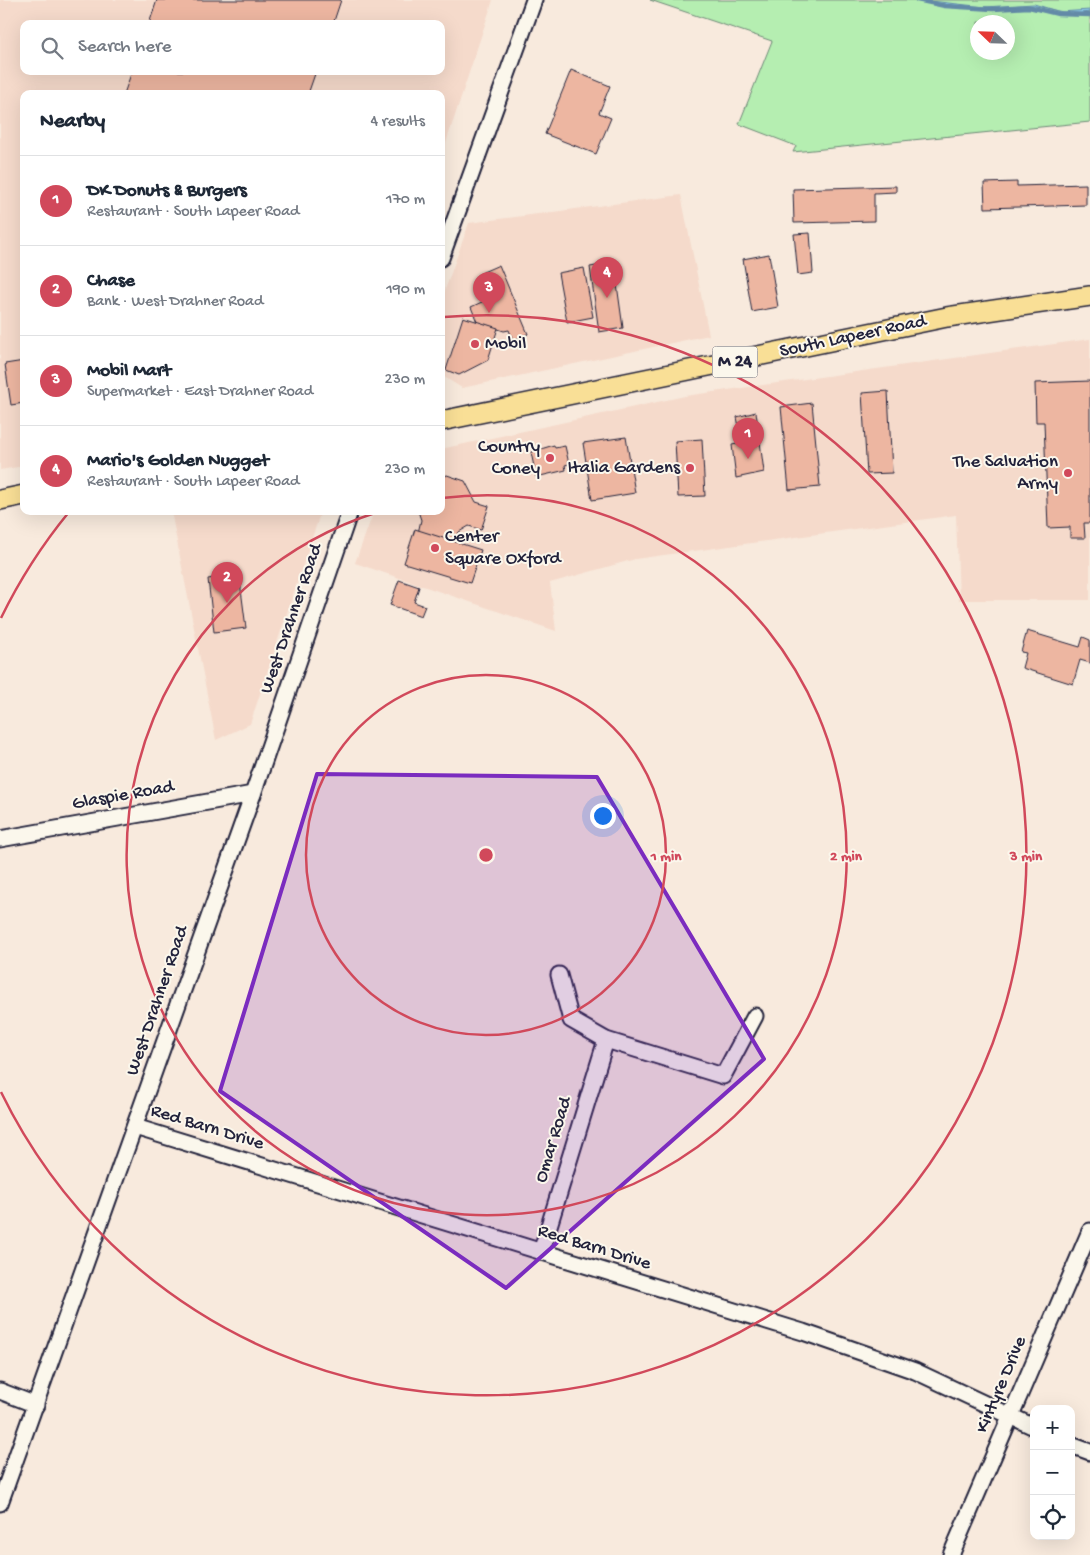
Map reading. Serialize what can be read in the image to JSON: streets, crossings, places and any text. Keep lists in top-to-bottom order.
{
  "streets": {
    "main road": ["South Lapeer Road", "M 24"],
    "street": [
      "West Drahner Road",
      "Glaspie Road",
      "Red Barn Drive",
      "Omar Road",
      "Kintyre Drive"
    ]
  },
  "crossings": [
    ["West Drahner Road", "Glaspie Road"],
    ["West Drahner Road", "Red Barn Drive"],
    ["Red Barn Drive", "Omar Road"],
    ["Red Barn Drive", "Kintyre Drive"]
  ],
  "places": [
    "Mobil",
    "Country Coney",
    "Italia Gardens",
    "The Salvation Army",
    "Center Square Oxford"
  ],
  "north": "top left",
  "page": {
    "search": "Search here",
    "heading": ["Nearby", "4 results"],
    "list": [
      {
        "mark": "1",
        "name": "DK Donuts & Burgers",
        "note": "Restaurant · South Lapeer Road",
        "value": "170 m"
      },
      {
        "mark": "2",
        "name": "Chase",
        "note": "Bank · West Drahner Road",
        "value": "190 m"
      },
      {
        "mark": "3",
        "name": "Mobil Mart",
        "note": "Supermarket · East Drahner Road",
        "value": "230 m"
      },
      {
        "mark": "4",
        "name": "Mario's Golden Nugget",
        "note": "Restaurant · South Lapeer Road",
        "value": "230 m"
      }
    ],
    "pins": [
      "4",
      "3",
      "1",
      "2"
    ],
    "map_buttons": ["+", "−"]
  },
  "rings": ["1 min", "2 min", "3 min"]
}
